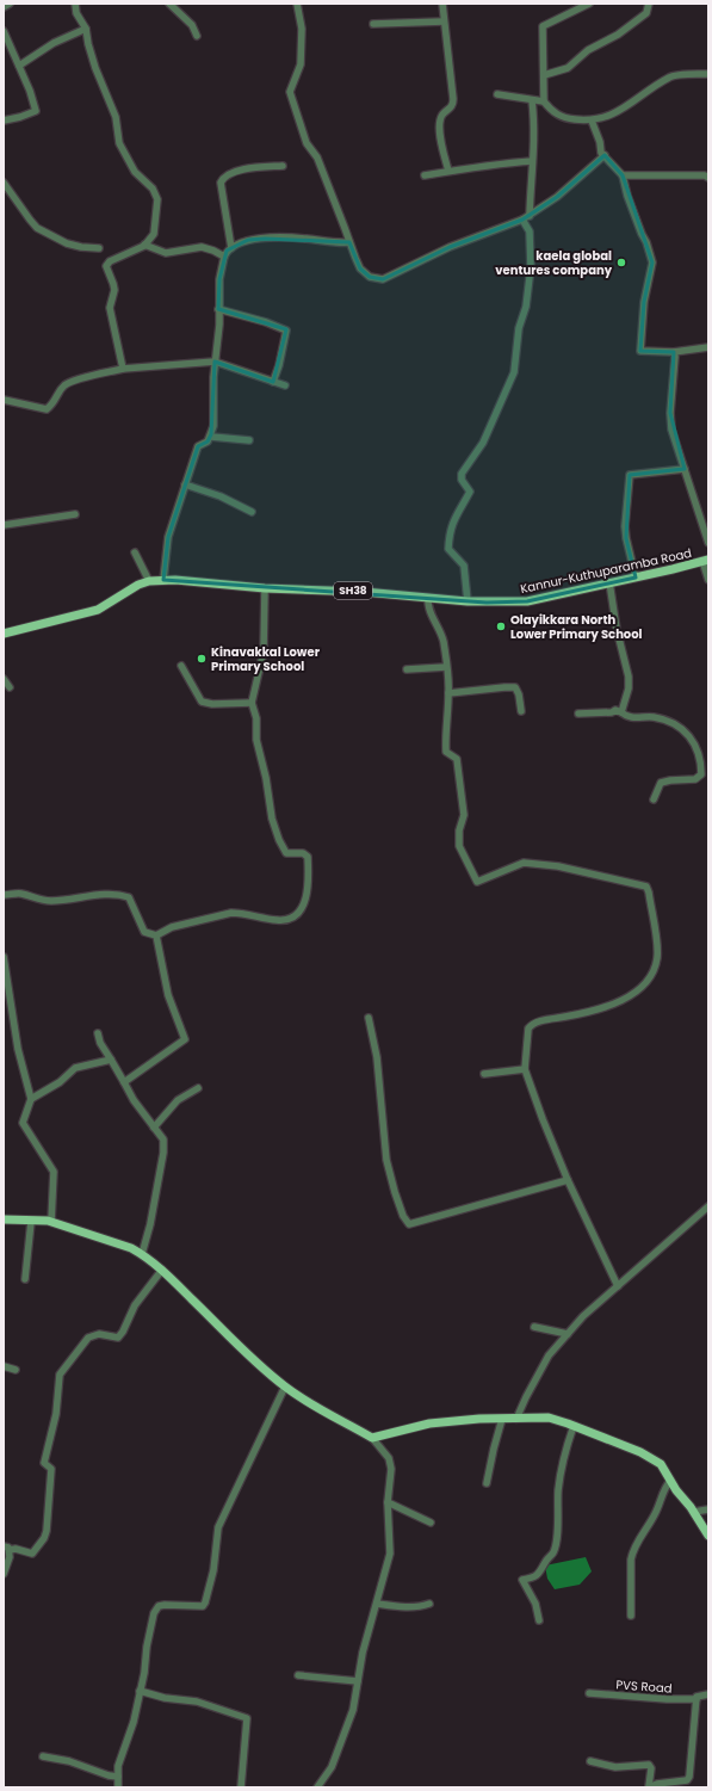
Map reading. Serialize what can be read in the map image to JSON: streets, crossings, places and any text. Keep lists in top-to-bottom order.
{
  "streets": {
    "main road": ["Kannur-Kuthuparamba Road", "SH38"],
    "street": ["PVS Road"]
  },
  "places": ["kaela global ventures company", "Olayikkara North Lower Primary School", "Kinavakkal Lower Primary School"]
}
